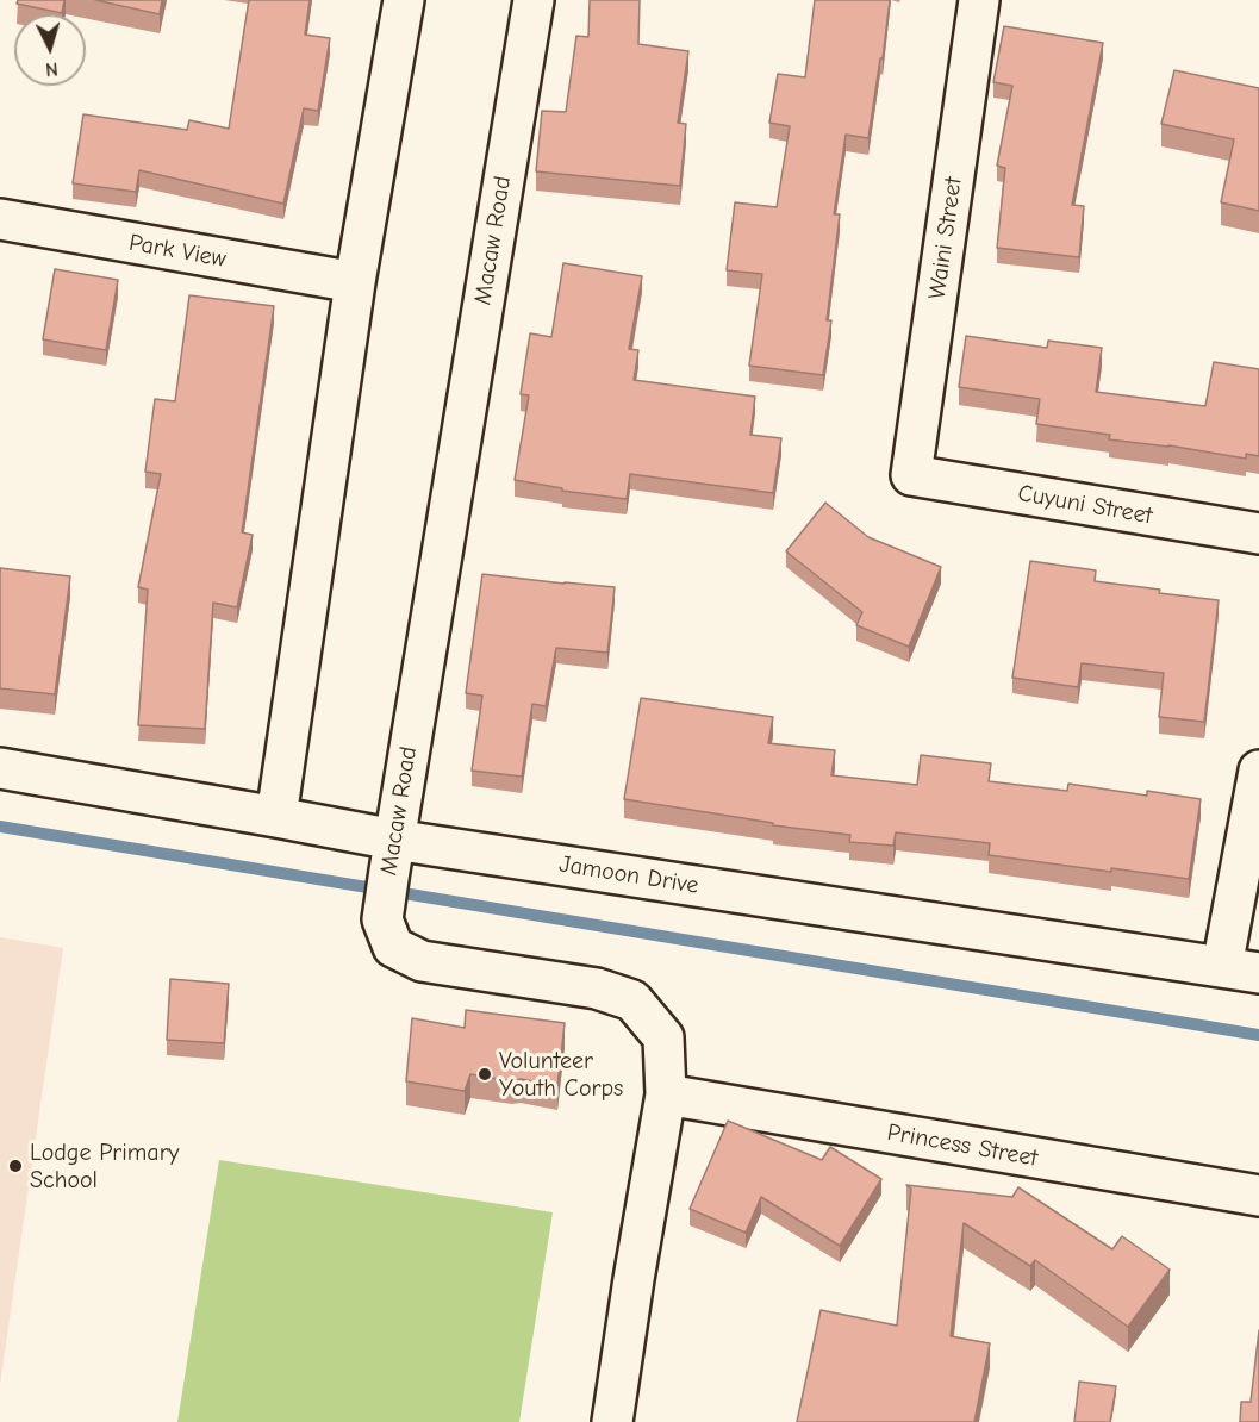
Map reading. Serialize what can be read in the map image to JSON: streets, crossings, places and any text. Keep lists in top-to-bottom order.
{
  "streets": {
    "street": [
      "Waini Street",
      "Macaw Road",
      "Park View",
      "Cuyuni Street",
      "Jamoon Drive",
      "Princess Street"
    ]
  },
  "crossings": [
    ["Waini Street", "Cuyuni Street"],
    ["Macaw Road", "Jamoon Drive"],
    ["Macaw Road", "Princess Street"]
  ],
  "places": ["Volunteer Youth Corps", "Lodge Primary School"],
  "north": "bottom"
}
